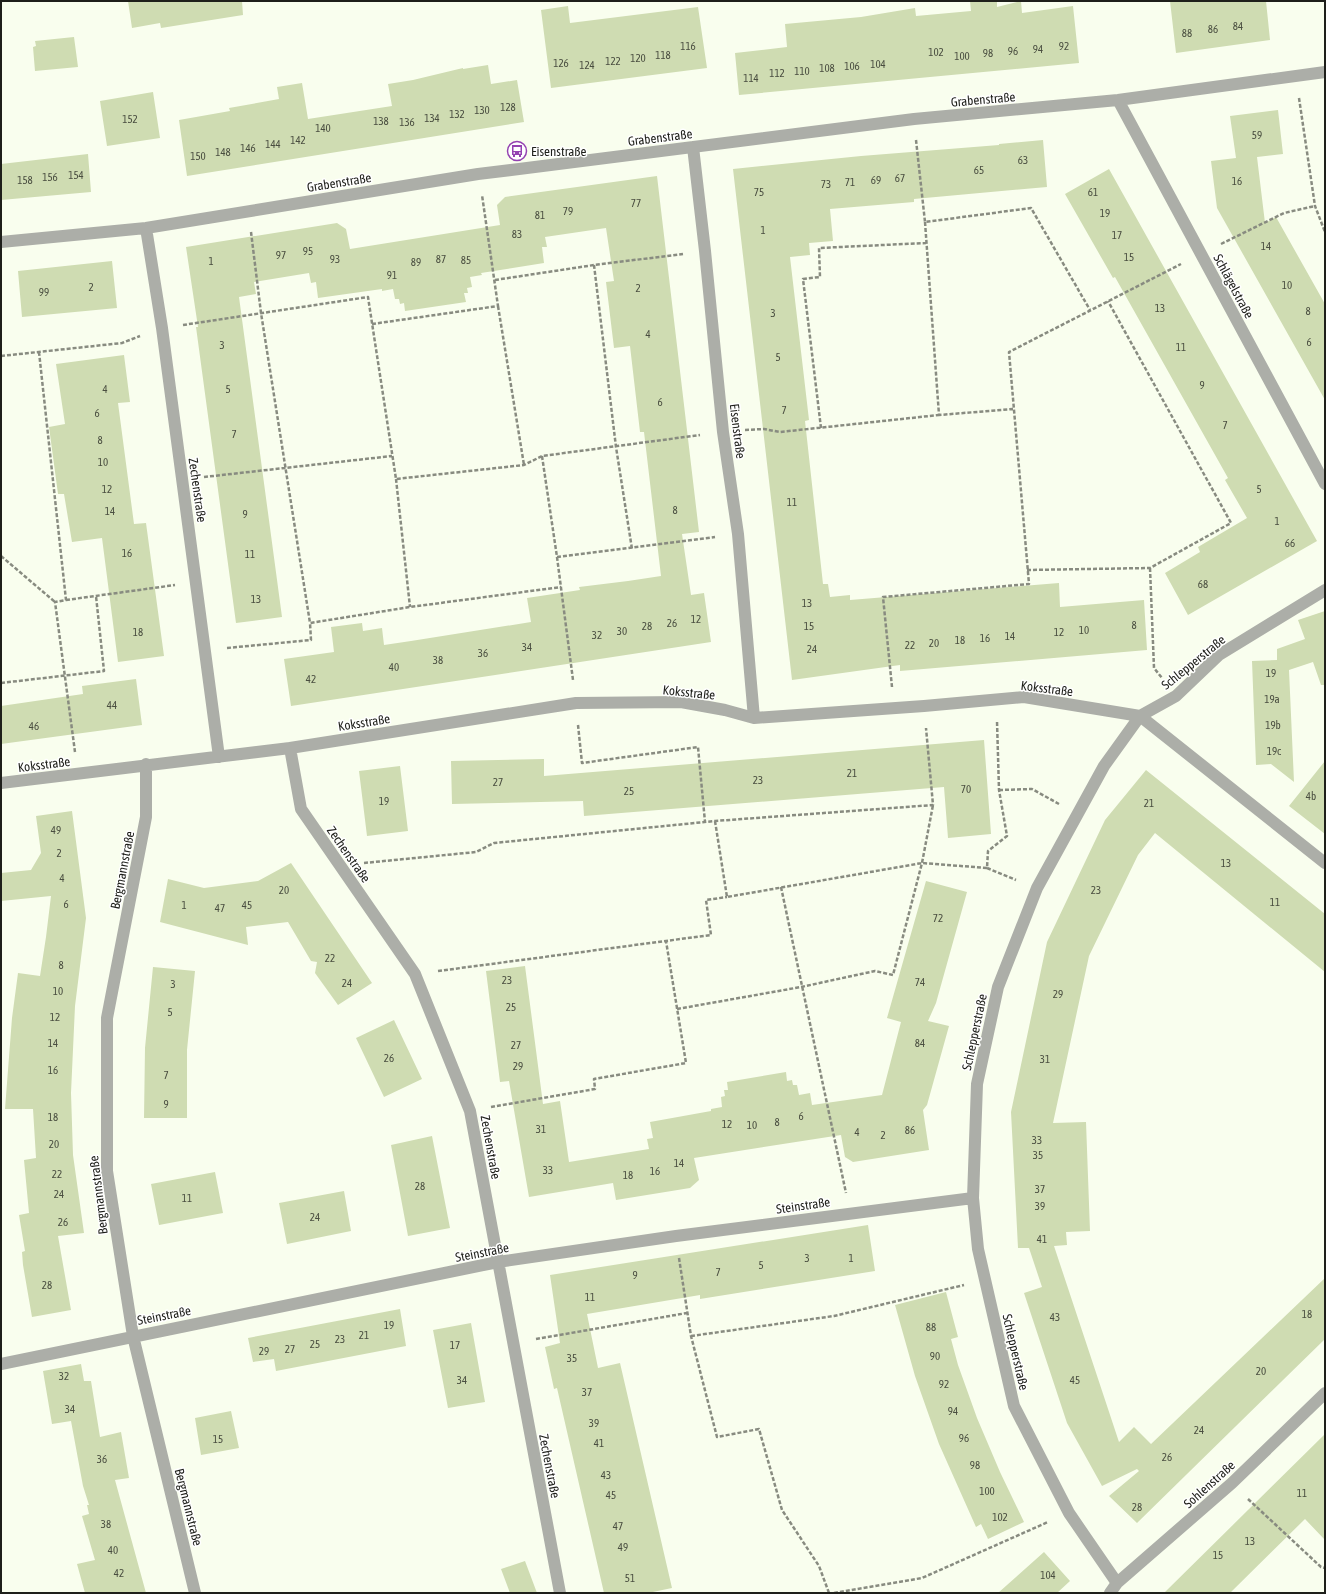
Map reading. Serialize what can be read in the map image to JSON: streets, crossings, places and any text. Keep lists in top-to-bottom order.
{
  "streets": {
    "street": [
      "Grabenstraße",
      "Schlägelstraße",
      "Eisenstraße",
      "Zechenstraße",
      "Schlepperstraße",
      "Koksstraße",
      "Bergmannstraße",
      "Steinstraße",
      "Sohlenstraße"
    ]
  },
  "crossings": [
    ["Grabenstraße", "Schlägelstraße"],
    ["Grabenstraße", "Eisenstraße"],
    ["Grabenstraße", "Zechenstraße"],
    ["Eisenstraße", "Koksstraße"],
    ["Zechenstraße", "Koksstraße"],
    ["Zechenstraße", "Steinstraße"],
    ["Schlepperstraße", "Koksstraße"],
    ["Schlepperstraße", "Steinstraße"],
    ["Schlepperstraße", "Sohlenstraße"],
    ["Koksstraße", "Bergmannstraße"],
    ["Bergmannstraße", "Steinstraße"]
  ],
  "places": {
    "bus stop": ["Eisenstraße"]
  },
  "house_numbers": [
    "84",
    "86",
    "88",
    "116",
    "92",
    "94",
    "96",
    "102",
    "98",
    "118",
    "100",
    "120",
    "122",
    "126",
    "104",
    "124",
    "106",
    "108",
    "110",
    "112",
    "114",
    "128",
    "130",
    "132",
    "134",
    "152",
    "138",
    "136",
    "140",
    "59",
    "142",
    "144",
    "146",
    "148",
    "150",
    "63",
    "65",
    "154",
    "156",
    "67",
    "158",
    "69",
    "16",
    "71",
    "73",
    "75",
    "61",
    "77",
    "79",
    "19",
    "81",
    "1",
    "83",
    "17",
    "14",
    "95",
    "97",
    "15",
    "93",
    "87",
    "85",
    "1",
    "89",
    "91",
    "10",
    "2",
    "2",
    "99",
    "13",
    "8",
    "3",
    "4",
    "6",
    "3",
    "11",
    "5",
    "9",
    "4",
    "5",
    "6",
    "7",
    "6",
    "7",
    "7",
    "8",
    "10",
    "12",
    "5",
    "11",
    "8",
    "14",
    "9",
    "1",
    "66",
    "16",
    "11",
    "68",
    "13",
    "13",
    "12",
    "26",
    "8",
    "28",
    "15",
    "10",
    "30",
    "18",
    "12",
    "32",
    "14",
    "16",
    "18",
    "20",
    "22",
    "34",
    "24",
    "36",
    "38",
    "40",
    "19",
    "42",
    "19a",
    "44",
    "19b",
    "46",
    "19c",
    "21",
    "23",
    "27",
    "70",
    "25",
    "4b",
    "19",
    "21",
    "49",
    "2",
    "13",
    "4",
    "20",
    "23",
    "11",
    "6",
    "1",
    "45",
    "47",
    "72",
    "22",
    "8",
    "23",
    "74",
    "24",
    "3",
    "10",
    "29",
    "25",
    "5",
    "12",
    "14",
    "84",
    "27",
    "26",
    "31",
    "29",
    "16",
    "7",
    "9",
    "6",
    "18",
    "8",
    "12",
    "10",
    "31",
    "86",
    "4",
    "2",
    "33",
    "20",
    "35",
    "14",
    "33",
    "16",
    "22",
    "18",
    "28",
    "37",
    "24",
    "11",
    "39",
    "24",
    "26",
    "41",
    "3",
    "1",
    "5",
    "7",
    "9",
    "28",
    "11",
    "18",
    "43",
    "19",
    "88",
    "21",
    "23",
    "25",
    "17",
    "27",
    "29",
    "90",
    "35",
    "20",
    "32",
    "34",
    "45",
    "92",
    "37",
    "34",
    "94",
    "39",
    "24",
    "96",
    "15",
    "41",
    "26",
    "36",
    "98",
    "43",
    "100",
    "11",
    "45",
    "28",
    "102",
    "38",
    "47",
    "13",
    "49",
    "40",
    "15",
    "42",
    "104",
    "51"
  ]
}
